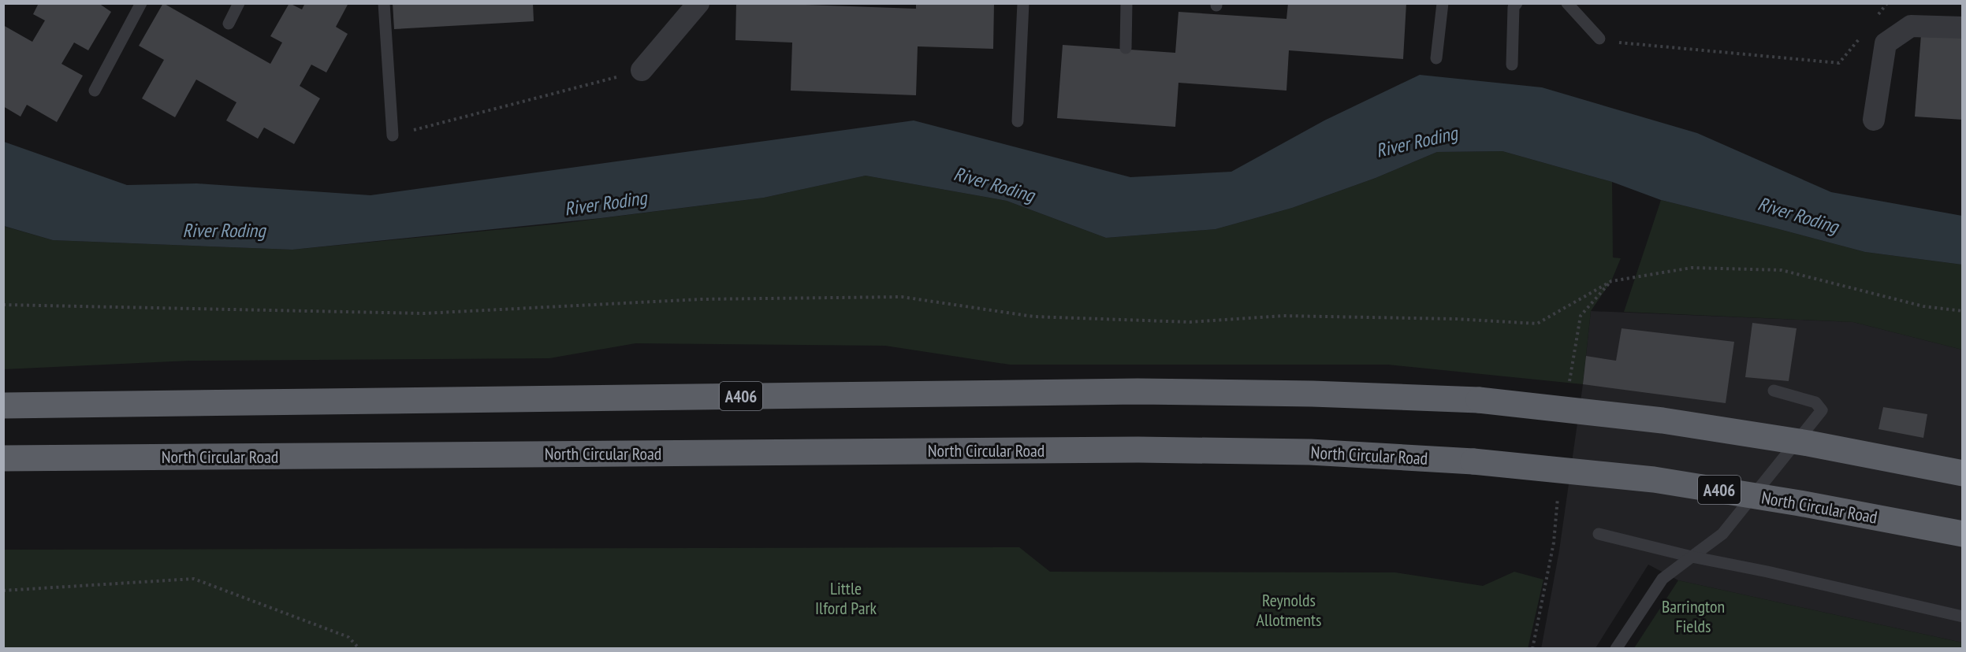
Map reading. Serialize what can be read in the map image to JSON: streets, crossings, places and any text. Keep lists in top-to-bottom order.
{
  "streets": {
    "highway": ["A406", "North Circular Road"]
  },
  "water": ["River Roding"],
  "parks": ["Little Ilford Park", "Reynolds Allotments", "Barrington Fields"]
}
